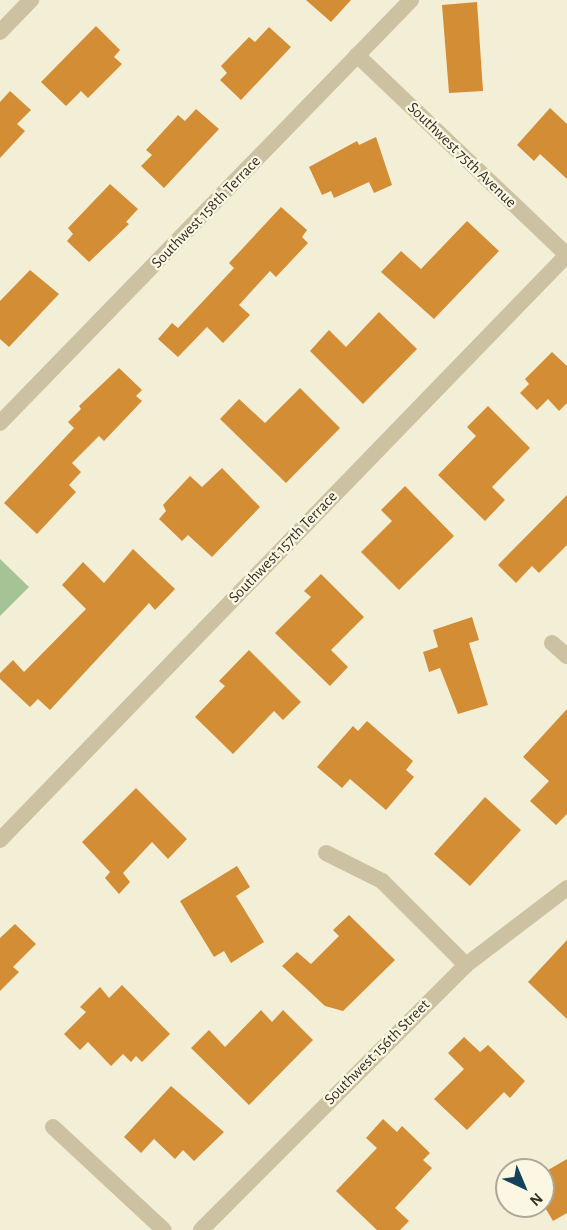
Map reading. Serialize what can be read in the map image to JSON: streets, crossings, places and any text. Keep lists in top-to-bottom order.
{
  "streets": {
    "street": [
      "Southwest 75th Avenue",
      "Southwest 158th Terrace",
      "Southwest 157th Terrace",
      "Southwest 156th Street"
    ]
  },
  "crossings": [
    ["Southwest 75th Avenue", "Southwest 158th Terrace"],
    ["Southwest 75th Avenue", "Southwest 157th Terrace"]
  ],
  "north": "bottom right"
}
